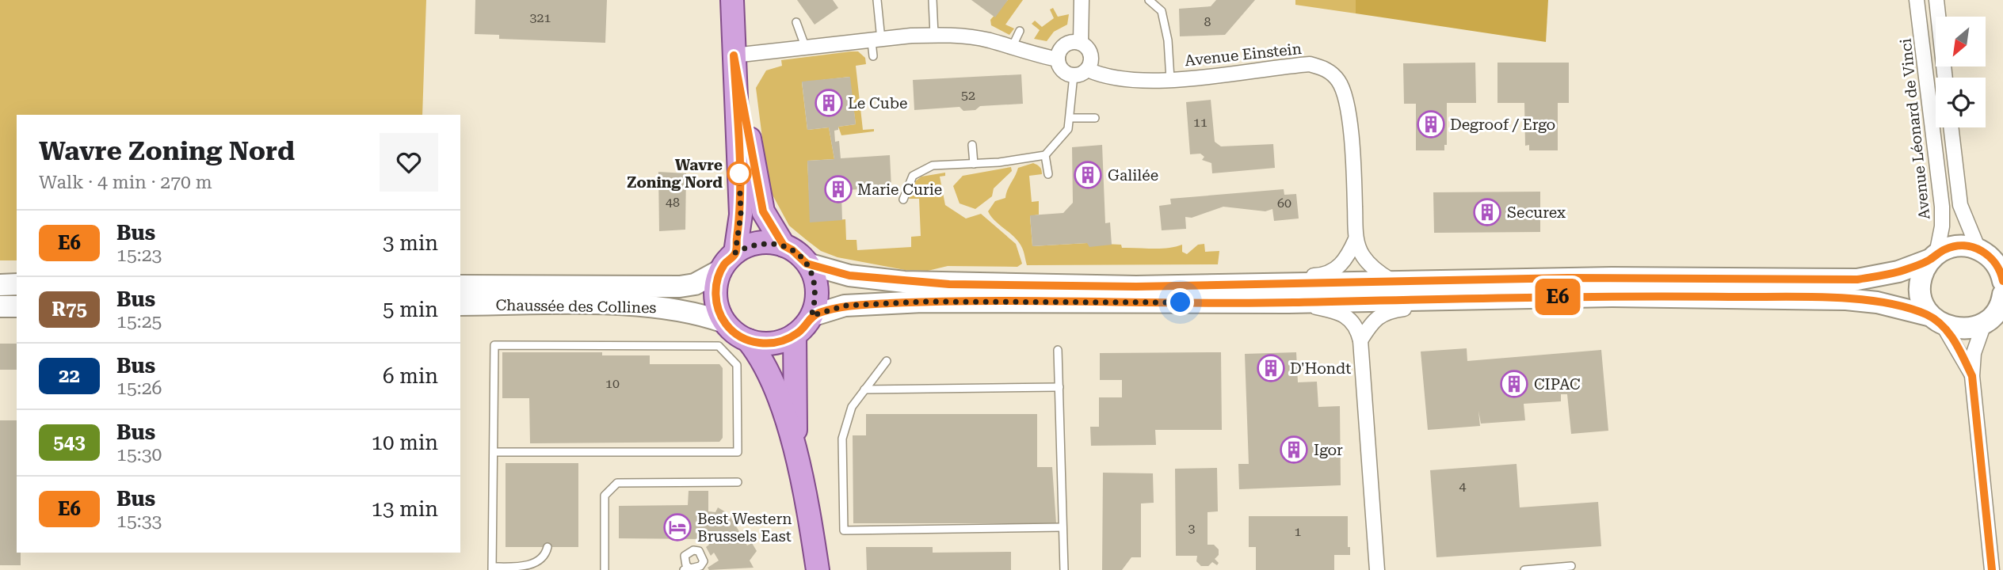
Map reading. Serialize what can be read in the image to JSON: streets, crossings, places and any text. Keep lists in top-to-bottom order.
{
  "streets": {
    "main road": ["Chaussée des Collines"],
    "street": ["Avenue Einstein", "Avenue Léonard de Vinci"]
  },
  "places": {
    "building": [
      "Le Cube",
      "Degroof / Ergo",
      "Galilée",
      "Marie Curie",
      "Securex",
      "D'Hondt",
      "CIPAC",
      "Igor"
    ],
    "other": ["Wavre Zoning Nord"],
    "hotel": ["Best Western Brussels East"]
  },
  "lines": ["bus line E6"],
  "house_numbers": [
    "321",
    "8",
    "52",
    "11",
    "48",
    "60",
    "10",
    "4",
    "3",
    "1"
  ],
  "north": "bottom left",
  "page": {
    "on_map": "E6",
    "heading": ["Wavre Zoning Nord", "Walk · 4 min · 270 m"],
    "list": [
      {
        "mark": "E6",
        "name": "Bus",
        "note": "15:23",
        "value": "3 min"
      },
      {
        "mark": "R75",
        "name": "Bus",
        "note": "15:25",
        "value": "5 min"
      },
      {
        "mark": "22",
        "name": "Bus",
        "note": "15:26",
        "value": "6 min"
      },
      {
        "mark": "543",
        "name": "Bus",
        "note": "15:30",
        "value": "10 min"
      },
      {
        "mark": "E6",
        "name": "Bus",
        "note": "15:33",
        "value": "13 min"
      }
    ]
  }
}
